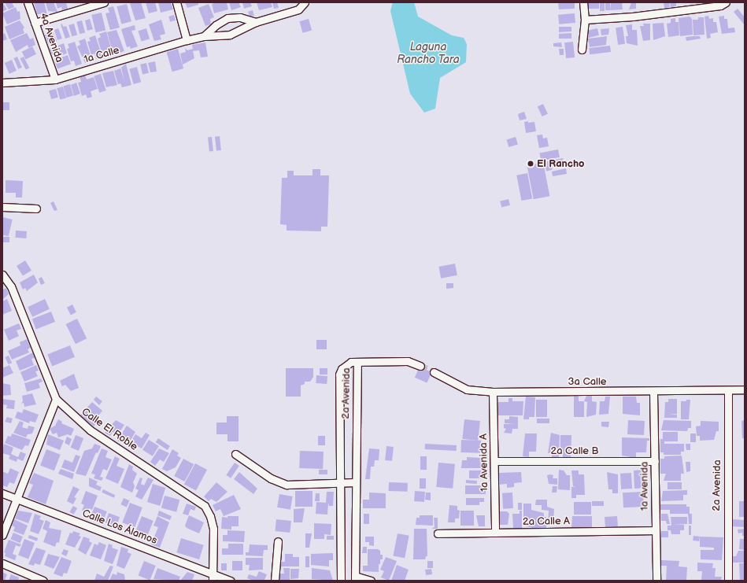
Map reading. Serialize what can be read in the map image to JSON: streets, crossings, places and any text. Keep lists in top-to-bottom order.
{
  "streets": {
    "street": [
      "4a Avenida",
      "1a Calle",
      "3a Calle",
      "2a Avenida",
      "Calle El Roble",
      "2a Calle B",
      "1a Avenida A",
      "1a Avenida",
      "2a Calle A",
      "Calle Los Álamos"
    ]
  },
  "crossings": [
    ["4a Avenida", "1a Calle"],
    ["3a Calle", "2a Avenida"],
    ["3a Calle", "1a Avenida A"],
    ["3a Calle", "1a Avenida"],
    ["Calle El Roble", "Calle Los Álamos"],
    ["2a Calle B", "1a Avenida A"],
    ["2a Calle B", "1a Avenida"],
    ["1a Avenida A", "2a Calle A"],
    ["1a Avenida", "2a Calle A"]
  ],
  "water": ["Laguna Rancho Tara"],
  "places": ["El Rancho"]
}
